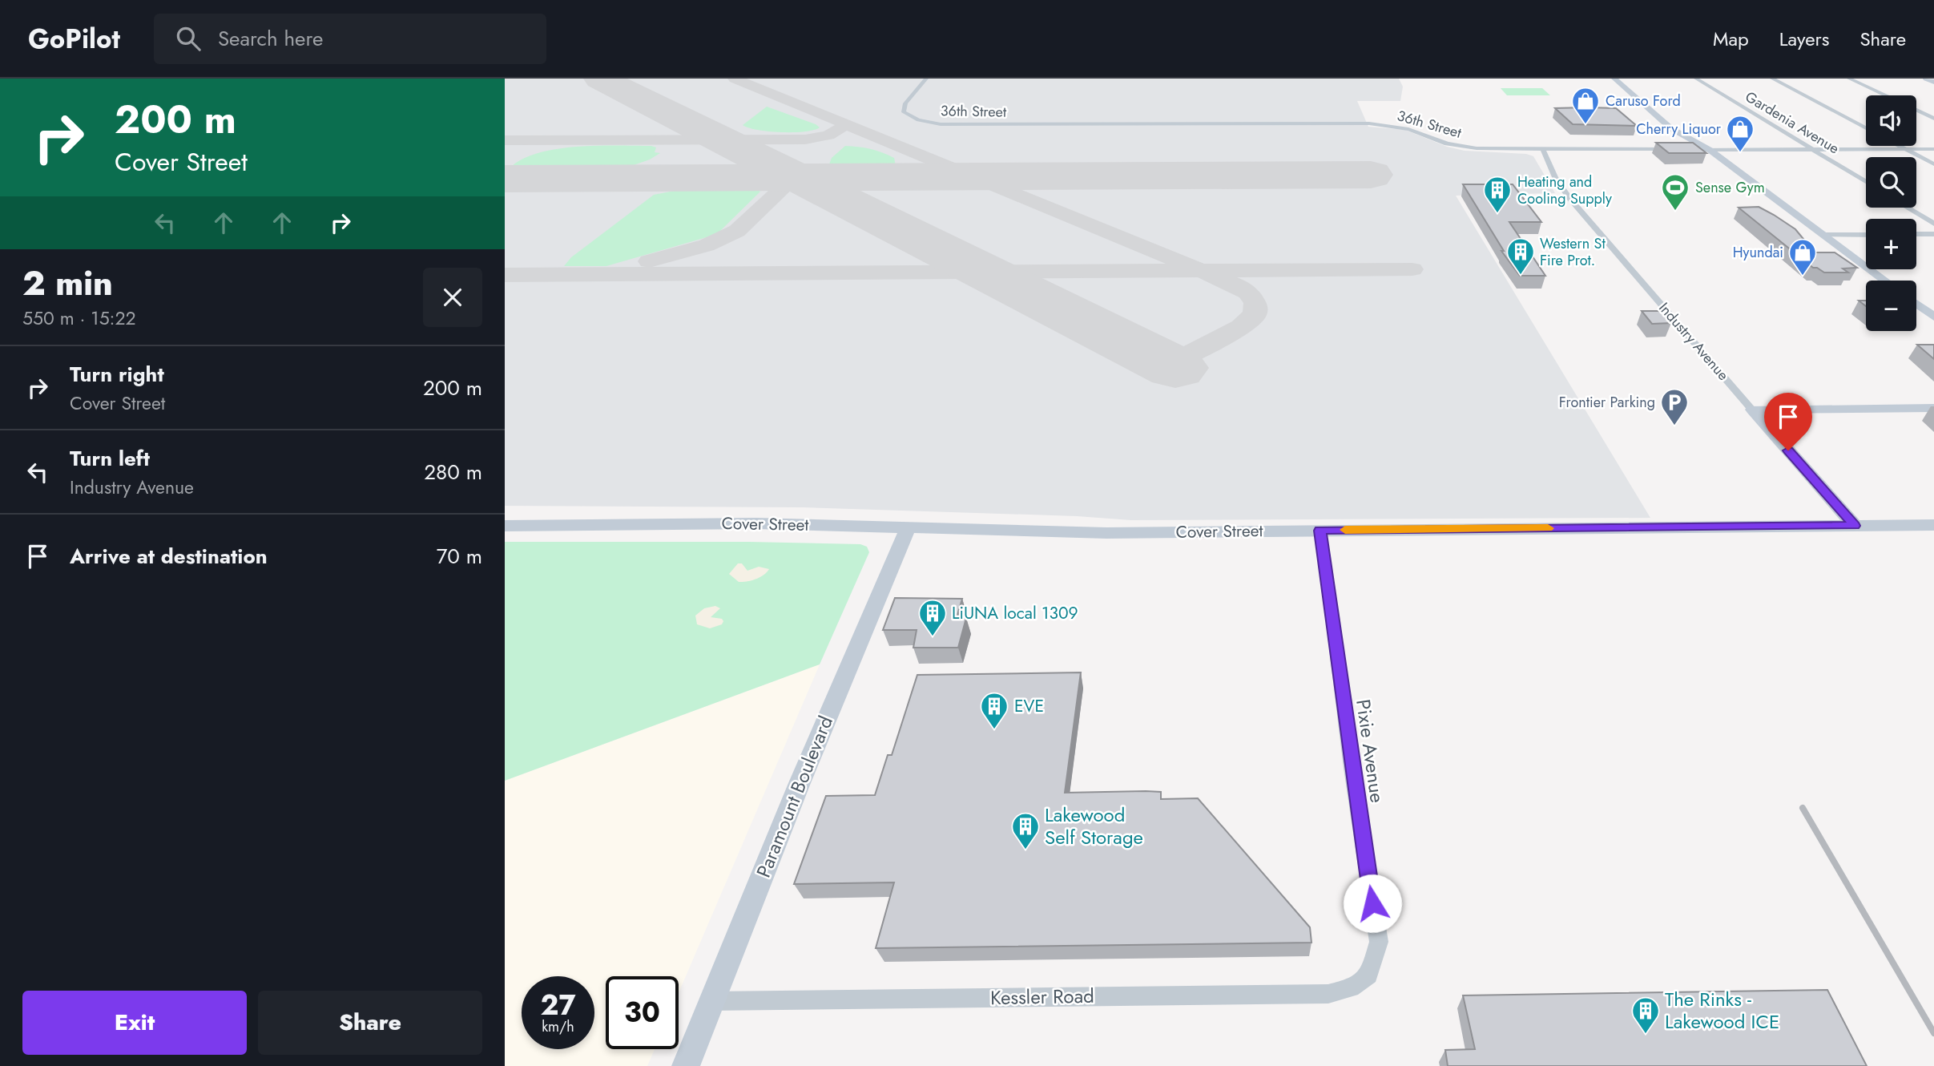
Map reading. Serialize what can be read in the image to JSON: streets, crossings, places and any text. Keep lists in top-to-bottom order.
{
  "streets": {
    "street": [
      "36th Street",
      "Gardenia Avenue",
      "Industry Avenue",
      "Cover Street",
      "Pixie Avenue",
      "Paramount Boulevard",
      "Kessler Road"
    ]
  },
  "crossings": [
    ["36th Street", "Industry Avenue"],
    ["Industry Avenue", "Cover Street"],
    ["Cover Street", "Pixie Avenue"],
    ["Cover Street", "Paramount Boulevard"],
    ["Pixie Avenue", "Kessler Road"],
    ["Paramount Boulevard", "Kessler Road"]
  ],
  "places": {
    "shop": ["Caruso Ford", "Cherry Liquor", "Hyundai"],
    "sports": ["Sense Gym"],
    "building": [
      "Heating and Cooling Supply",
      "Western St Fire Prot.",
      "LiUNA local 1309",
      "EVE",
      "Lakewood Self Storage",
      "The Rinks - Lakewood ICE"
    ],
    "parking": ["Frontier Parking"]
  },
  "page": {
    "header": "GoPilot",
    "search": "Search here",
    "nav": ["Map", "Layers", "Share"],
    "turn": ["200 m", "Cover Street"],
    "map_buttons": ["+", "−"],
    "heading": ["2 min", "550 m · 15:22"],
    "list": [
      {
        "name": "Turn right",
        "note": "Cover Street",
        "value": "200 m"
      },
      {
        "name": "Turn left",
        "note": "Industry Avenue",
        "value": "280 m"
      },
      {
        "name": "Arrive at destination",
        "value": "70 m"
      }
    ],
    "speed": "27 km/h",
    "limit": "30",
    "buttons": ["Exit", "Share"]
  }
}
